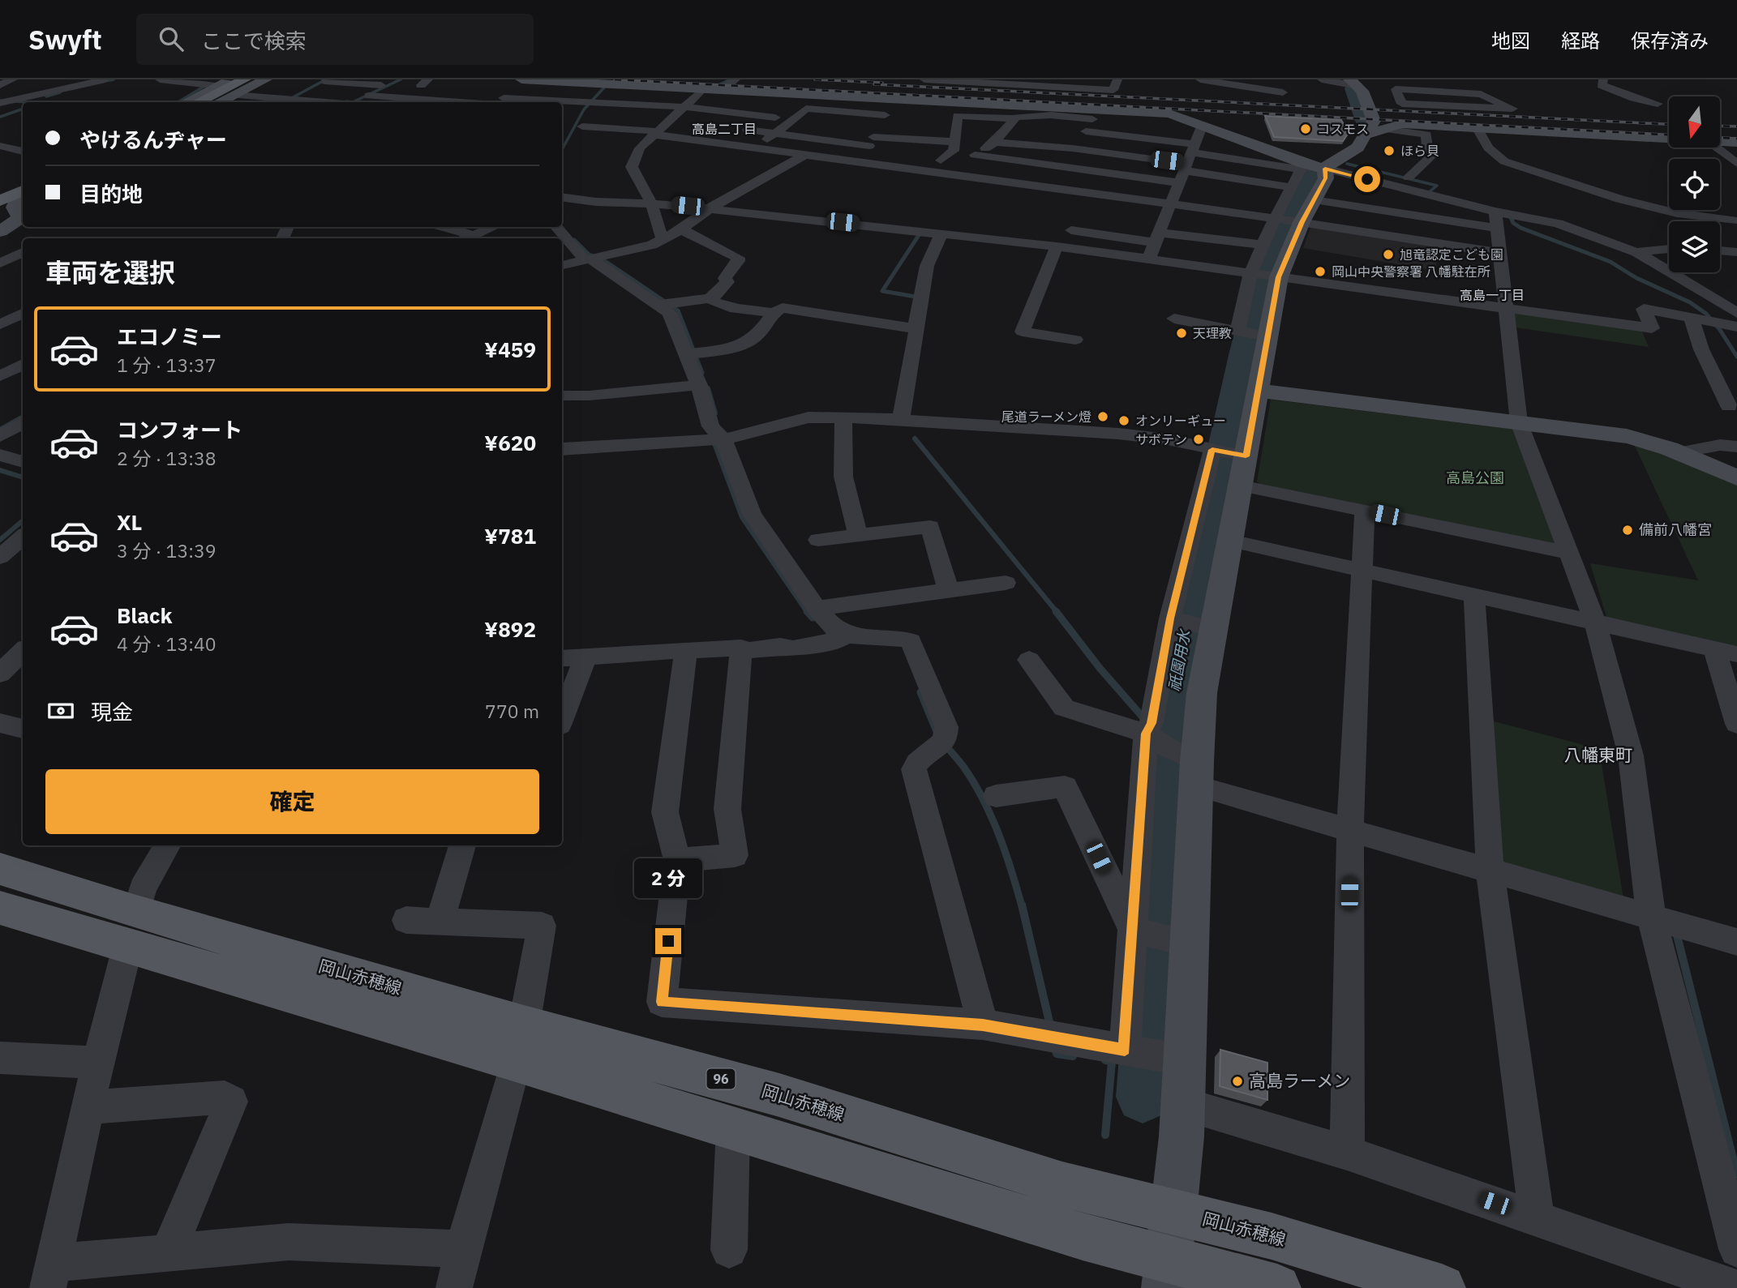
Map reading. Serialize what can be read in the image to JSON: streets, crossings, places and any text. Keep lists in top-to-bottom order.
{
  "streets": {
    "main road": ["岡山赤穂線", "96"]
  },
  "districts": ["高島二丁目", "高島一丁目", "八幡東町"],
  "water": ["祇園用水"],
  "parks": ["高島公園"],
  "places": [
    "コスモス",
    "ほら貝",
    "旭竜認定こども園",
    "岡山中央警察署 八幡駐在所",
    "天理教",
    "尾道ラーメン燈",
    "オンリーギュー",
    "サボテン",
    "備前八幡宮",
    "高島ラーメン"
  ],
  "north": "bottom",
  "page": {
    "header": "Swyft",
    "search": "ここで検索",
    "nav": ["地図", "経路", "保存済み"],
    "banner": ["やけるんヂャー", "目的地"],
    "heading": "車両を選択",
    "list": [
      {
        "name": "エコノミー",
        "note": "1 分 · 13:37",
        "value": "¥459"
      },
      {
        "name": "コンフォート",
        "note": "2 分 · 13:38",
        "value": "¥620"
      },
      {
        "name": "XL",
        "note": "3 分 · 13:39",
        "value": "¥781"
      },
      {
        "name": "Black",
        "note": "4 分 · 13:40",
        "value": "¥892"
      }
    ],
    "pay": ["現金", "770 m"],
    "buttons": "確定",
    "bubble": "2 分"
  }
}
